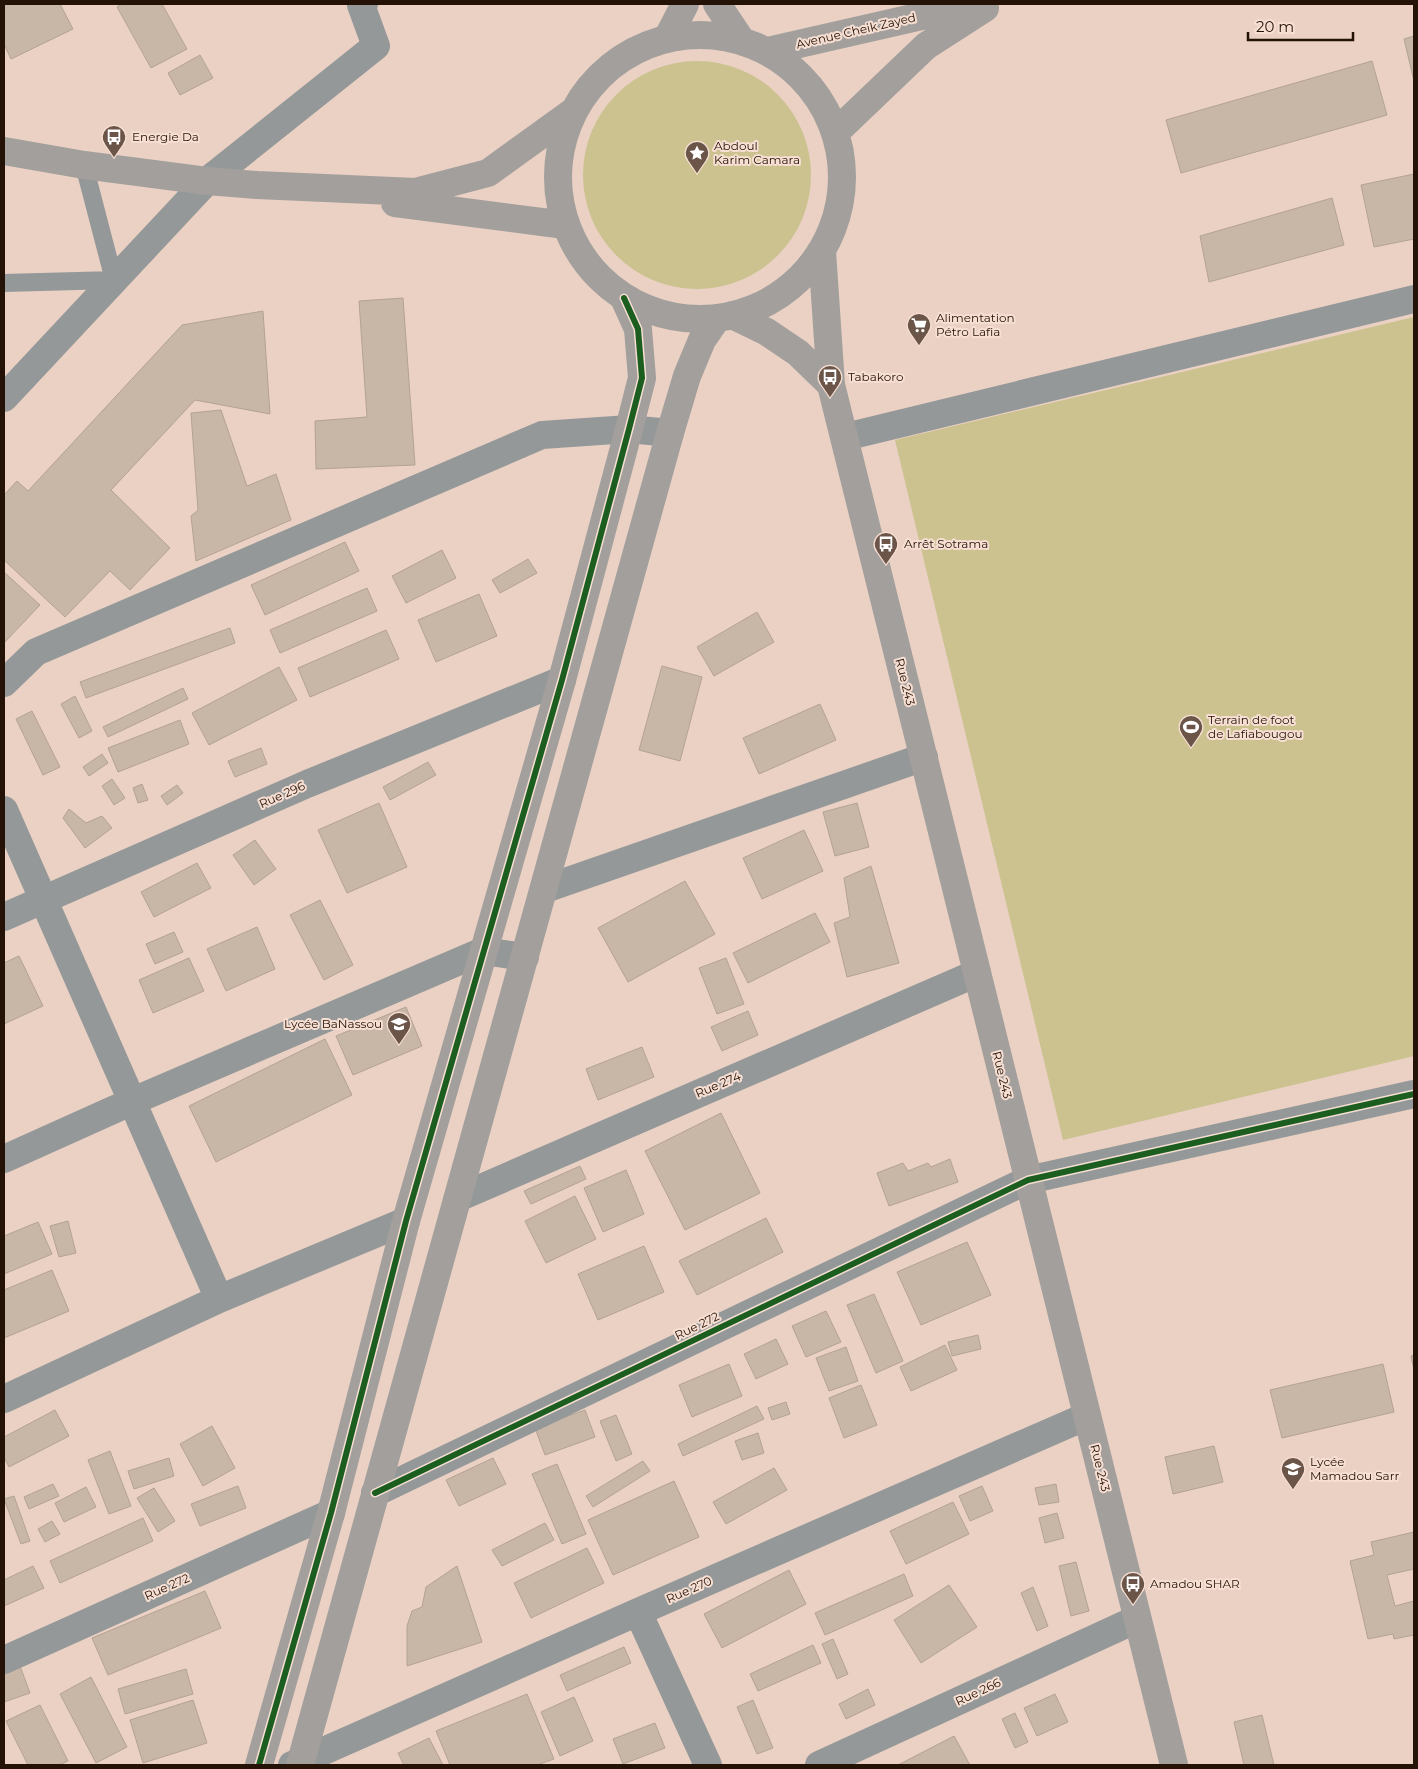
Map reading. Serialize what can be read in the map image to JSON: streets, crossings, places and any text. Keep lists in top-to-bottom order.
{
  "streets": {
    "street": [
      "Avenue Cheik Zayed",
      "Rue 243",
      "Rue 296",
      "Rue 274",
      "Rue 272",
      "Rue 270",
      "Rue 266"
    ]
  },
  "crossings": [
    ["Rue 243", "Rue 274"],
    ["Rue 243", "Rue 272"],
    ["Rue 243", "Rue 270"],
    ["Rue 243", "Rue 266"]
  ],
  "places": {
    "bus stop": [
      "Energie Da",
      "Tabakoro",
      "Arrêt Sotrama",
      "Amadou SHAR"
    ],
    "place": ["Abdoul Karim Camara"],
    "supermarket": ["Alimentation Pétro Lafia"],
    "sports": ["Terrain de foot de Lafiabougou"],
    "school or university": ["Lycée BaNassou", "Lycée Mamadou Sarr"]
  },
  "scale_bar": "20 m"
}
